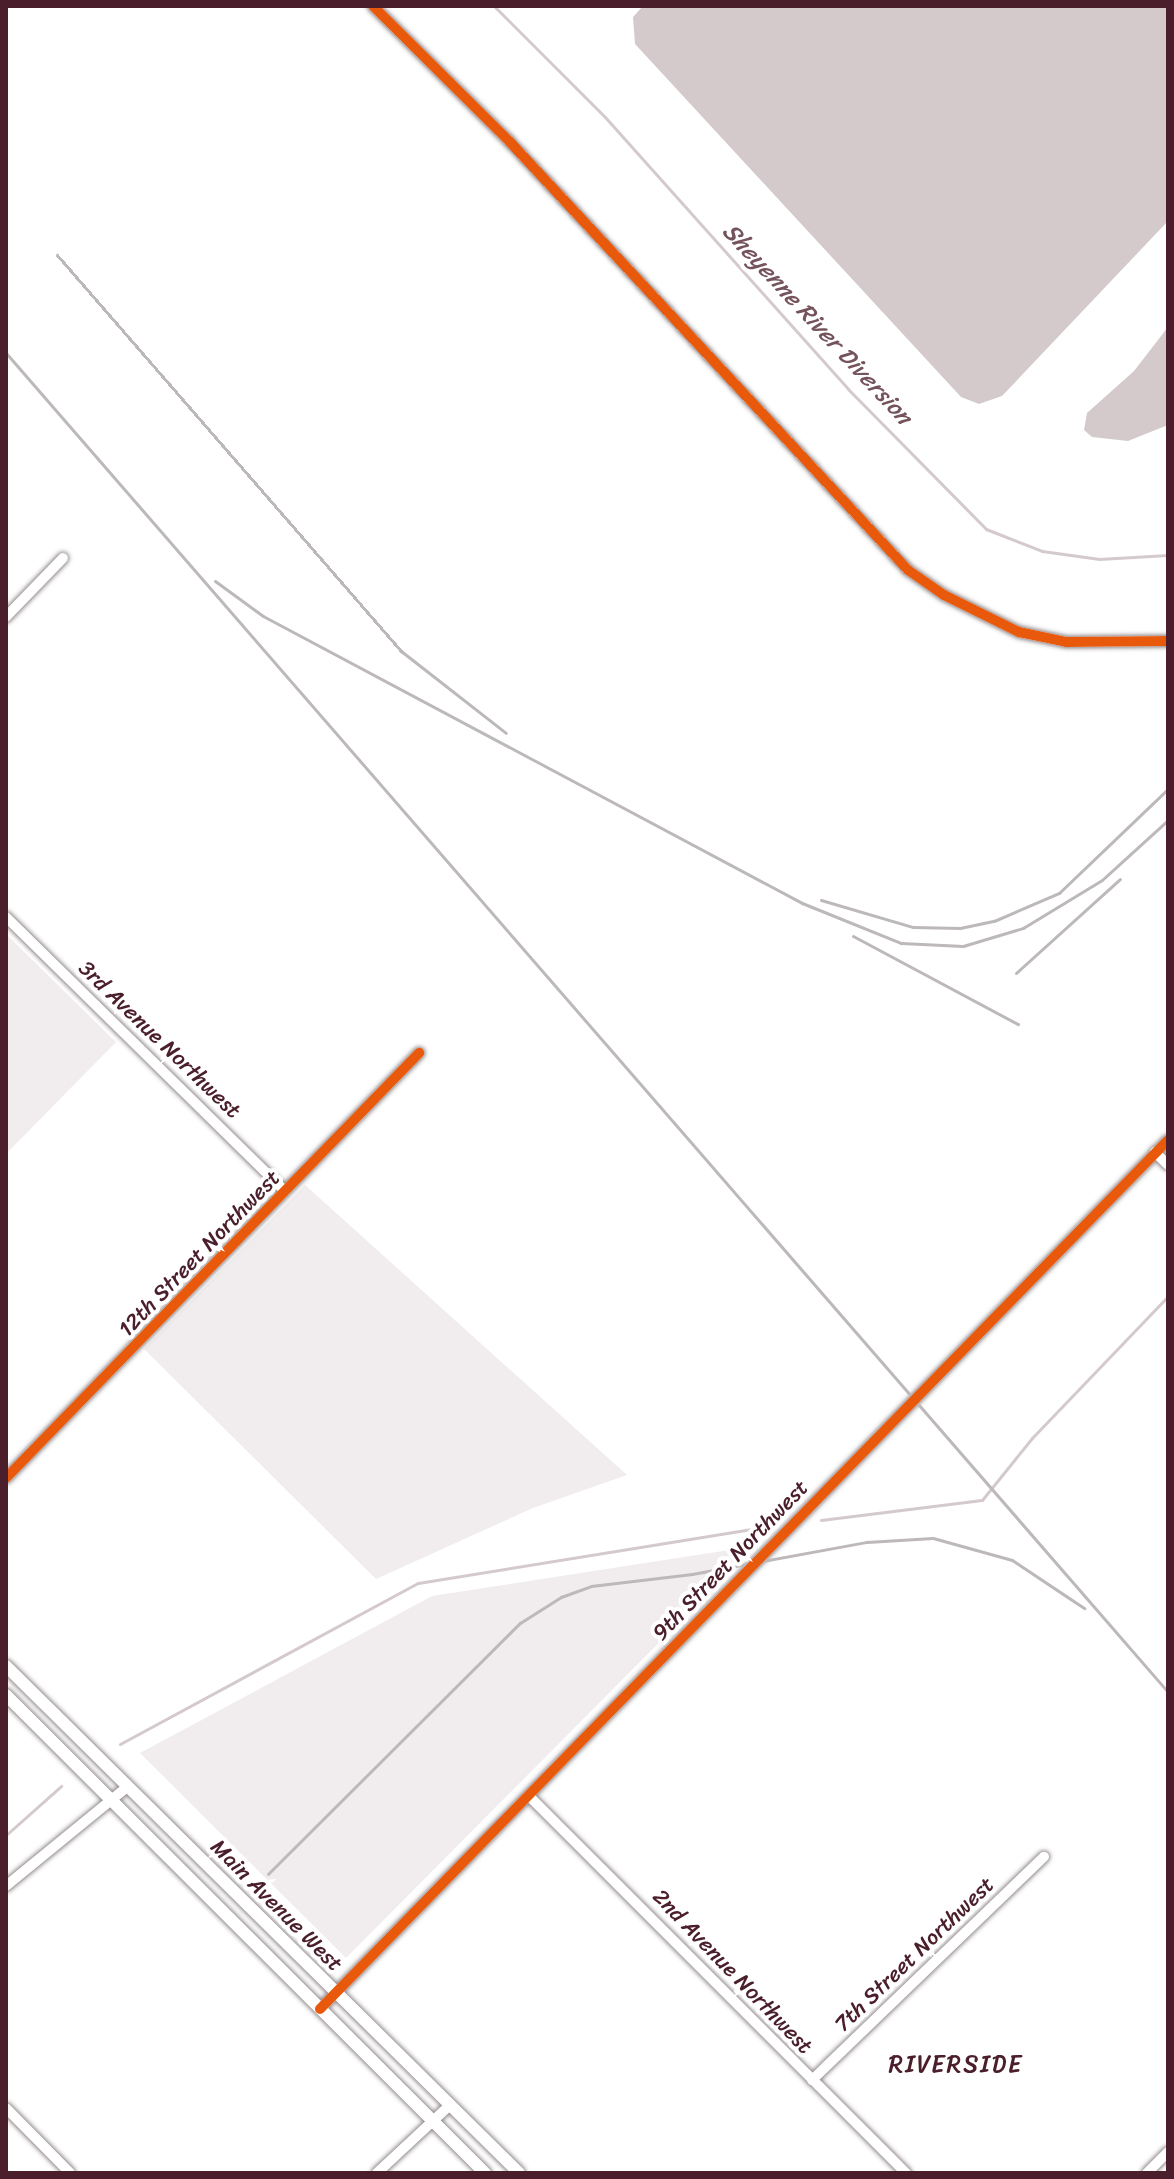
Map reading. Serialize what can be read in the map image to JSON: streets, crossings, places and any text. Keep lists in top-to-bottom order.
{
  "streets": {
    "main road": ["Main Avenue West"],
    "street": [
      "3rd Avenue Northwest",
      "12th Street Northwest",
      "9th Street Northwest",
      "7th Street Northwest",
      "2nd Avenue Northwest"
    ]
  },
  "crossings": [
    ["3rd Avenue Northwest", "12th Street Northwest"],
    ["9th Street Northwest", "Main Avenue West"],
    ["9th Street Northwest", "2nd Avenue Northwest"],
    ["7th Street Northwest", "2nd Avenue Northwest"]
  ],
  "districts": ["RIVERSIDE"],
  "water": ["Sheyenne River Diversion"]
}
